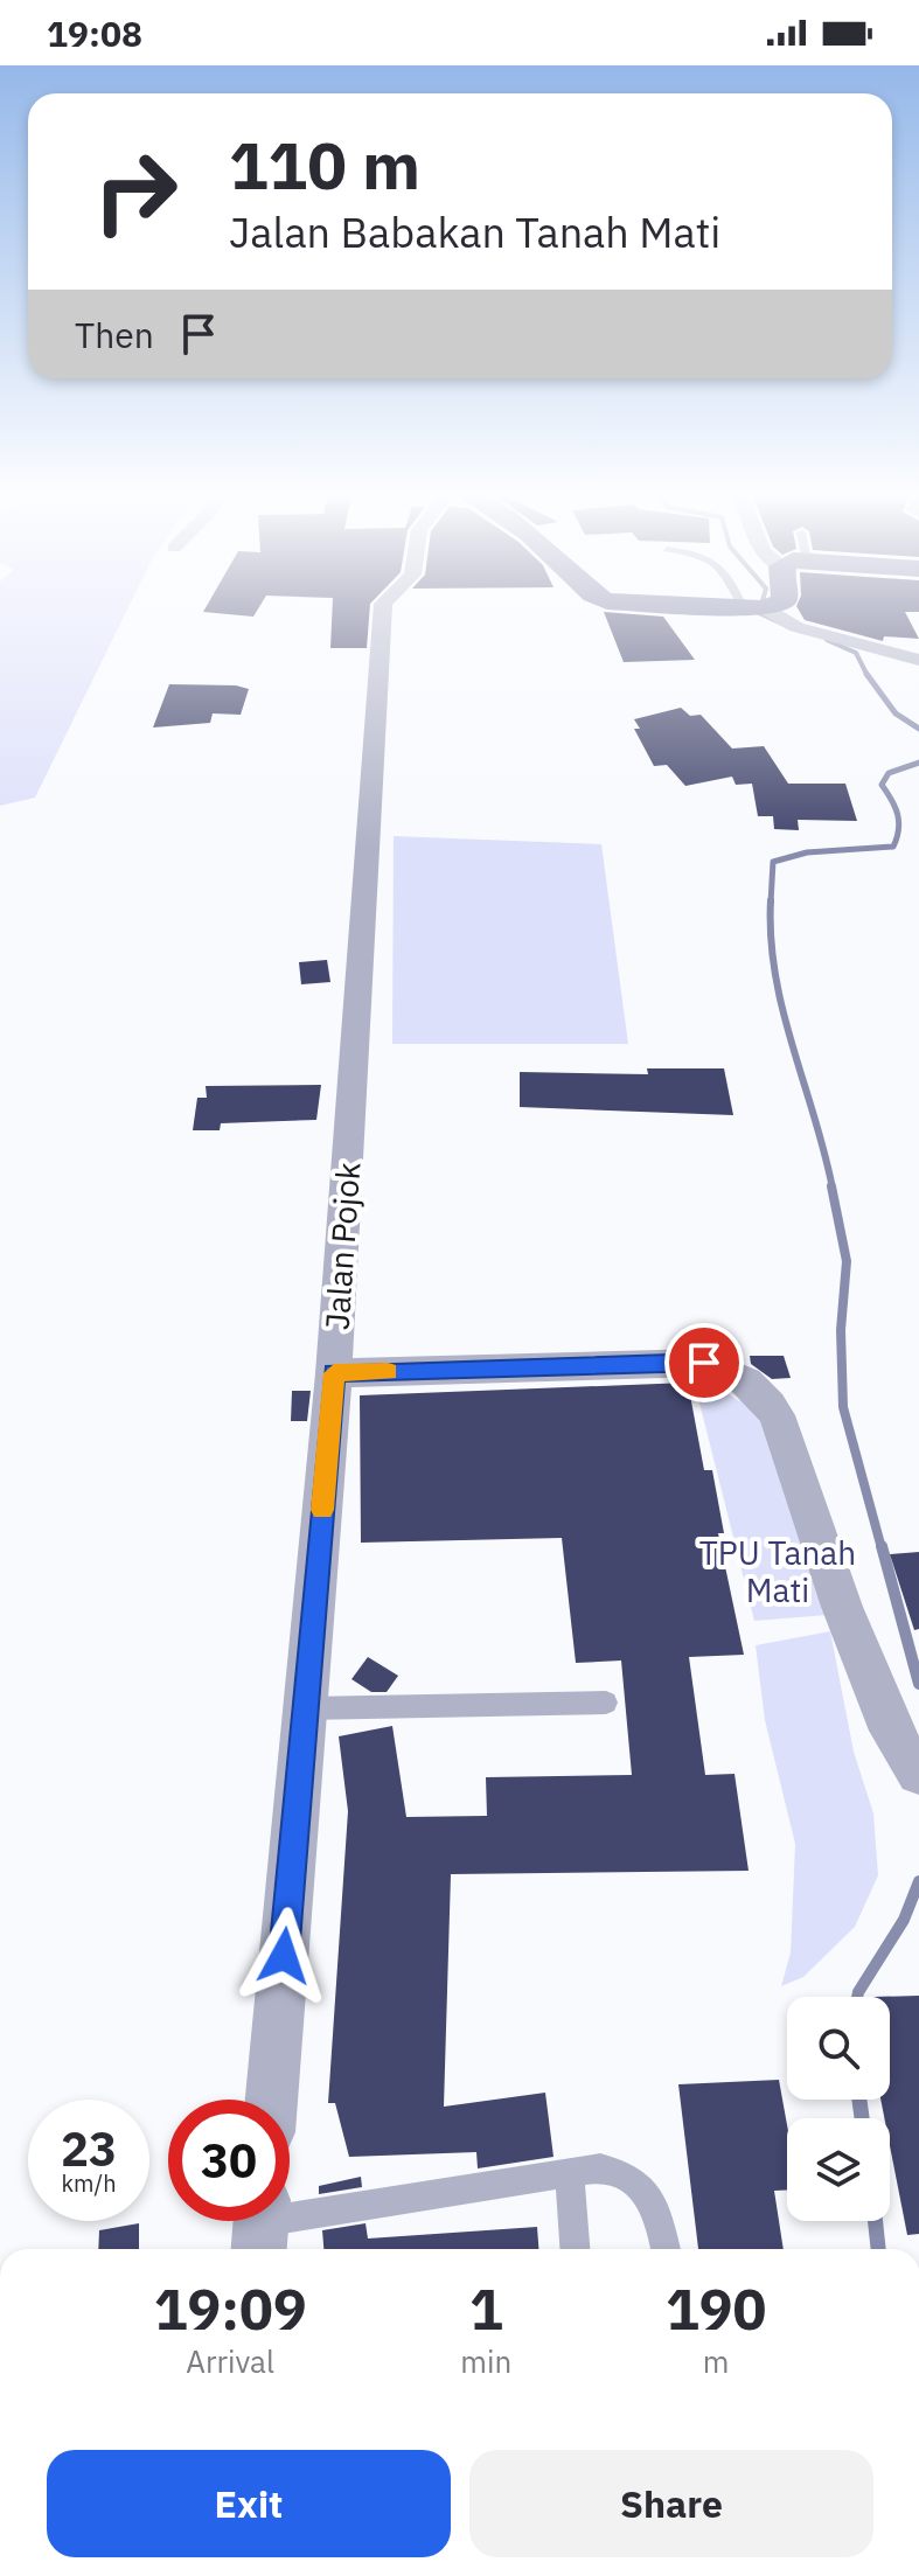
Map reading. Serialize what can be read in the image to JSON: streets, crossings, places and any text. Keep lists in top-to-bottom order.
{
  "streets": {
    "street": ["Jalan Pojok"]
  },
  "parks": ["TPU Tanah Mati"],
  "page": {
    "status": "19:08",
    "turn": ["110 m", "Jalan Babakan Tanah Mati"],
    "then": "Then",
    "speed": "23 km/h",
    "limit": "30",
    "eta": [
      "19:09",
      "Arrival",
      "1",
      "min",
      "190",
      "m"
    ],
    "buttons": ["Exit", "Share"]
  }
}
